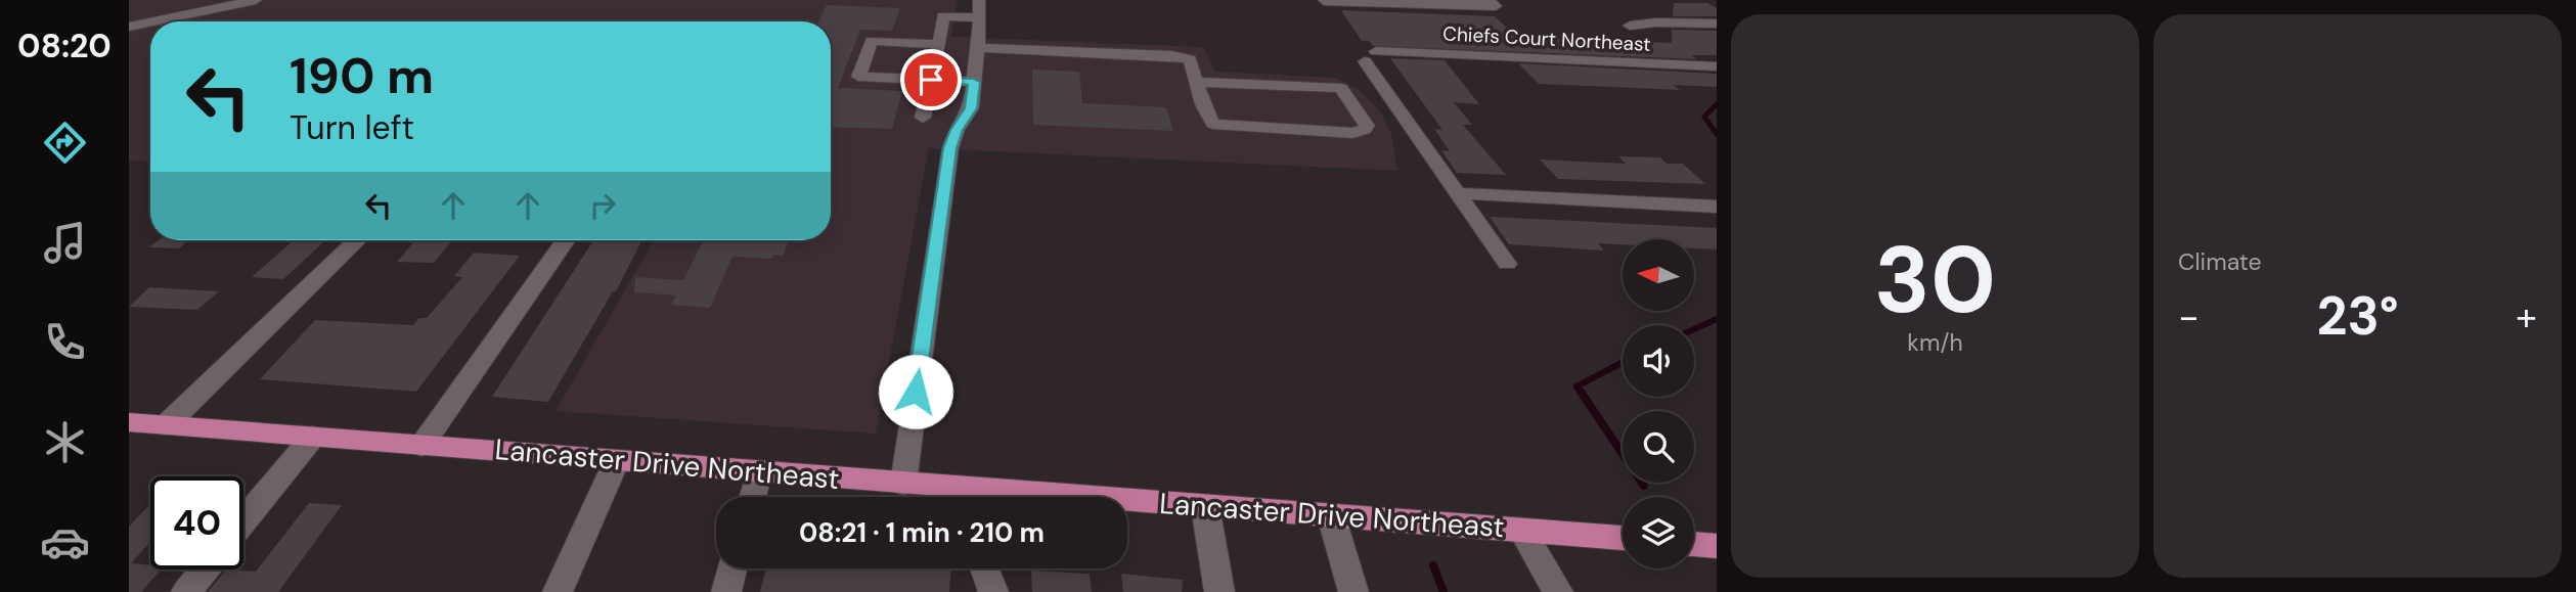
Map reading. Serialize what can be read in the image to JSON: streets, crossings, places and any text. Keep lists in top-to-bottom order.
{
  "streets": {
    "main road": ["Lancaster Drive Northeast"],
    "street": ["Chiefs Court Northeast"]
  },
  "north": "left",
  "page": {
    "tabs": "08:20",
    "tile": [
      ["30", "km/h"],
      "Climate"
    ],
    "turn": ["190 m", "Turn left"],
    "heat": ["−", "23°", "+"],
    "limit": "40",
    "trip": "08:21 · 1 min · 210 m"
  }
}
